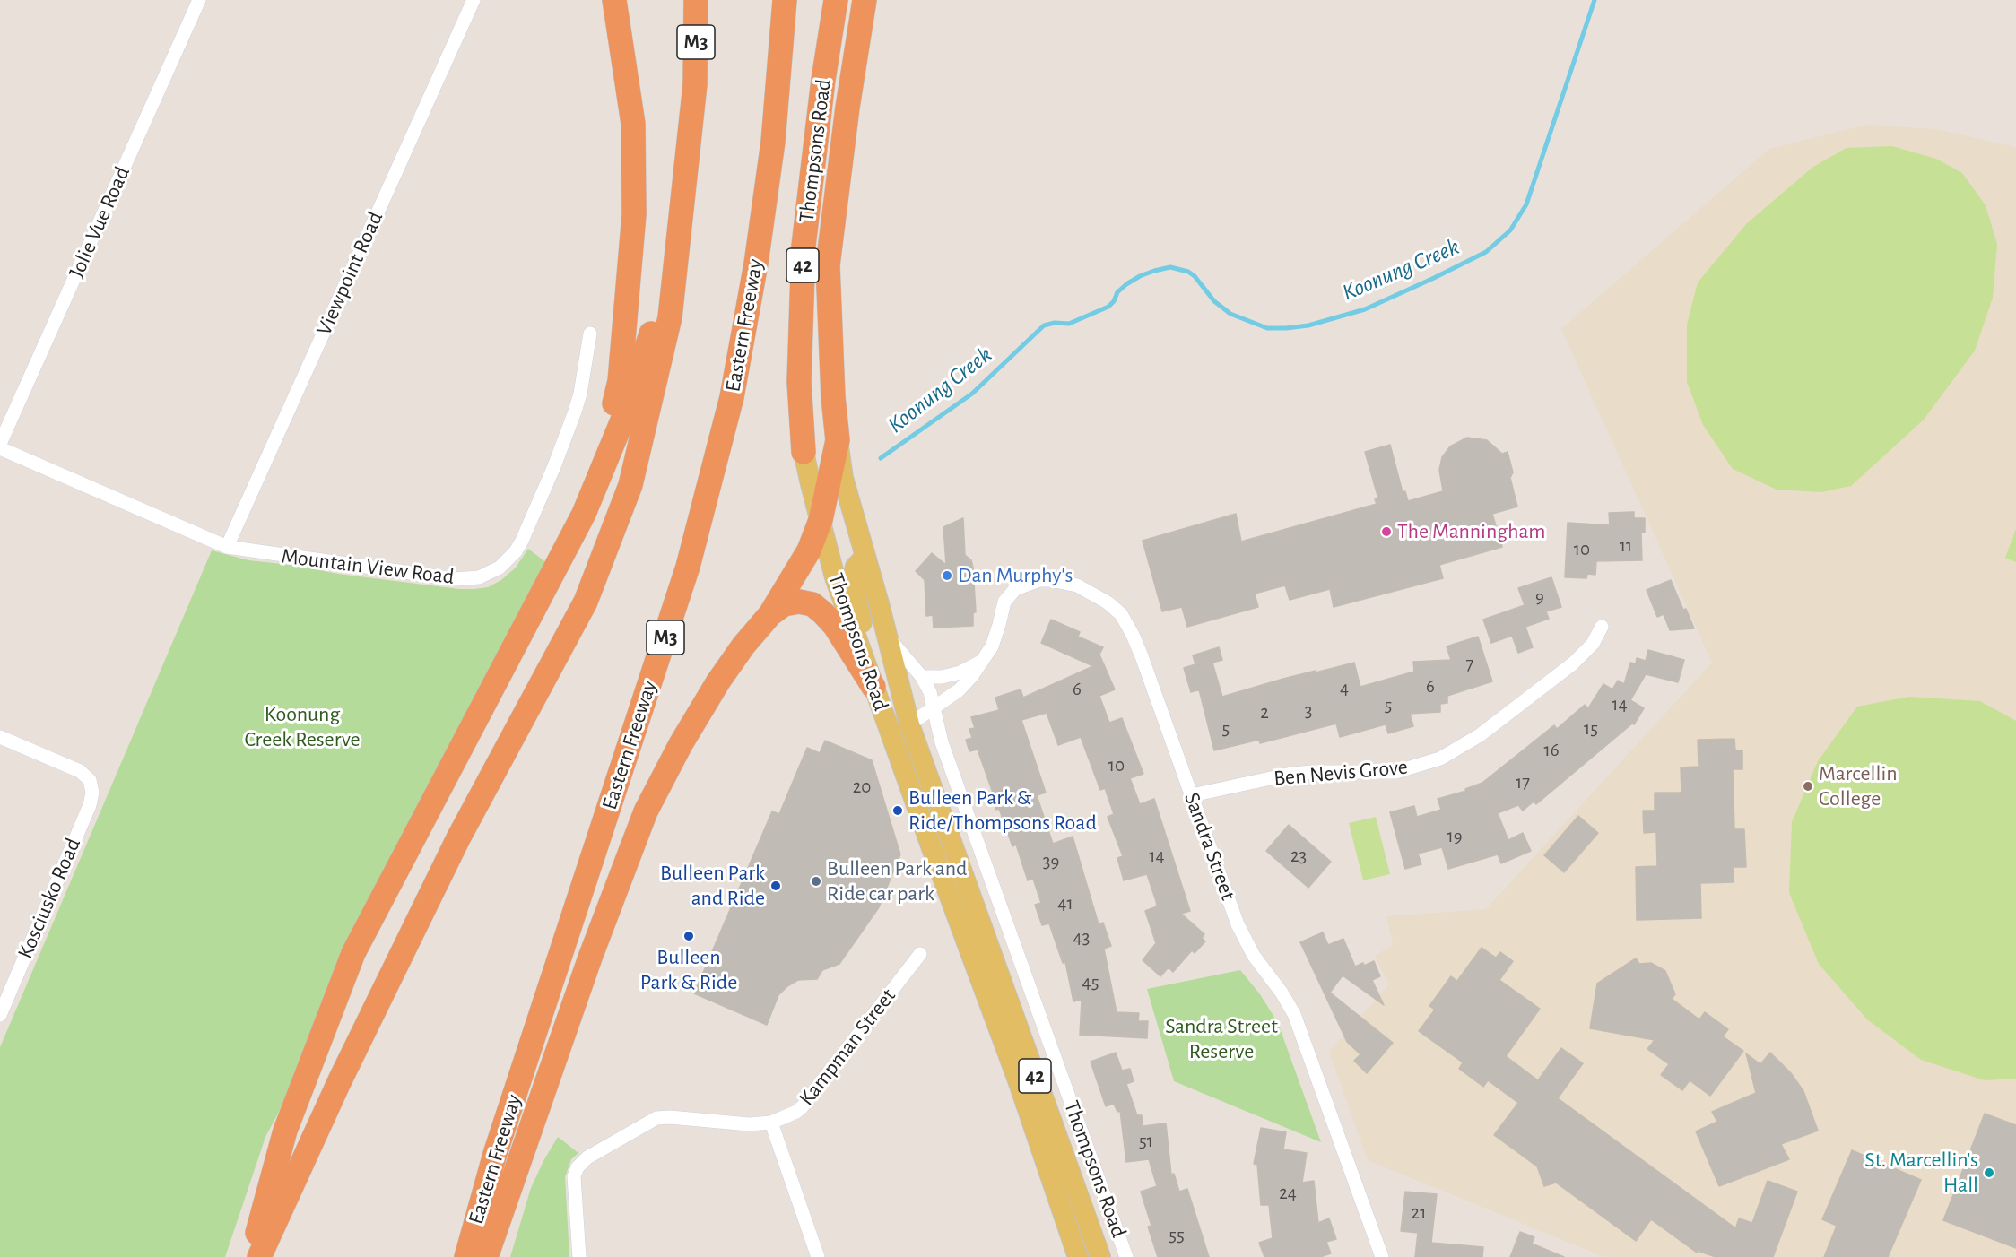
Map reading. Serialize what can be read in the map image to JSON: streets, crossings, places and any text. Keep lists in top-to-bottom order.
{
  "streets": {
    "highway": [
      "M3",
      "Thompsons Road",
      "42",
      "Eastern Freeway"
    ],
    "street": [
      "Jolie Vue Road",
      "Viewpoint Road",
      "Mountain View Road",
      "Ben Nevis Grove",
      "Sandra Street",
      "Kosciusko Road",
      "Kampman Street"
    ]
  },
  "crossings": [
    ["Thompsons Road", "Sandra Street"],
    ["Viewpoint Road", "Mountain View Road"],
    ["Ben Nevis Grove", "Sandra Street"]
  ],
  "water": ["Koonung Creek"],
  "parks": ["Koonung Creek Reserve", "Sandra Street Reserve"],
  "places": [
    "The Manningham",
    "Dan Murphy's",
    "Marcellin College",
    "Bulleen Park & Ride/Thompsons Road",
    "Bulleen Park and Ride car park",
    "Bulleen Park and Ride",
    "Bulleen Park & Ride",
    "St. Marcellin's Hall"
  ],
  "house_numbers": [
    "11",
    "10",
    "9",
    "7",
    "6",
    "4",
    "6",
    "14",
    "5",
    "3",
    "2",
    "5",
    "15",
    "16",
    "10",
    "17",
    "20",
    "19",
    "14",
    "23",
    "39",
    "41",
    "43",
    "45",
    "51",
    "24",
    "21",
    "55"
  ]
}
